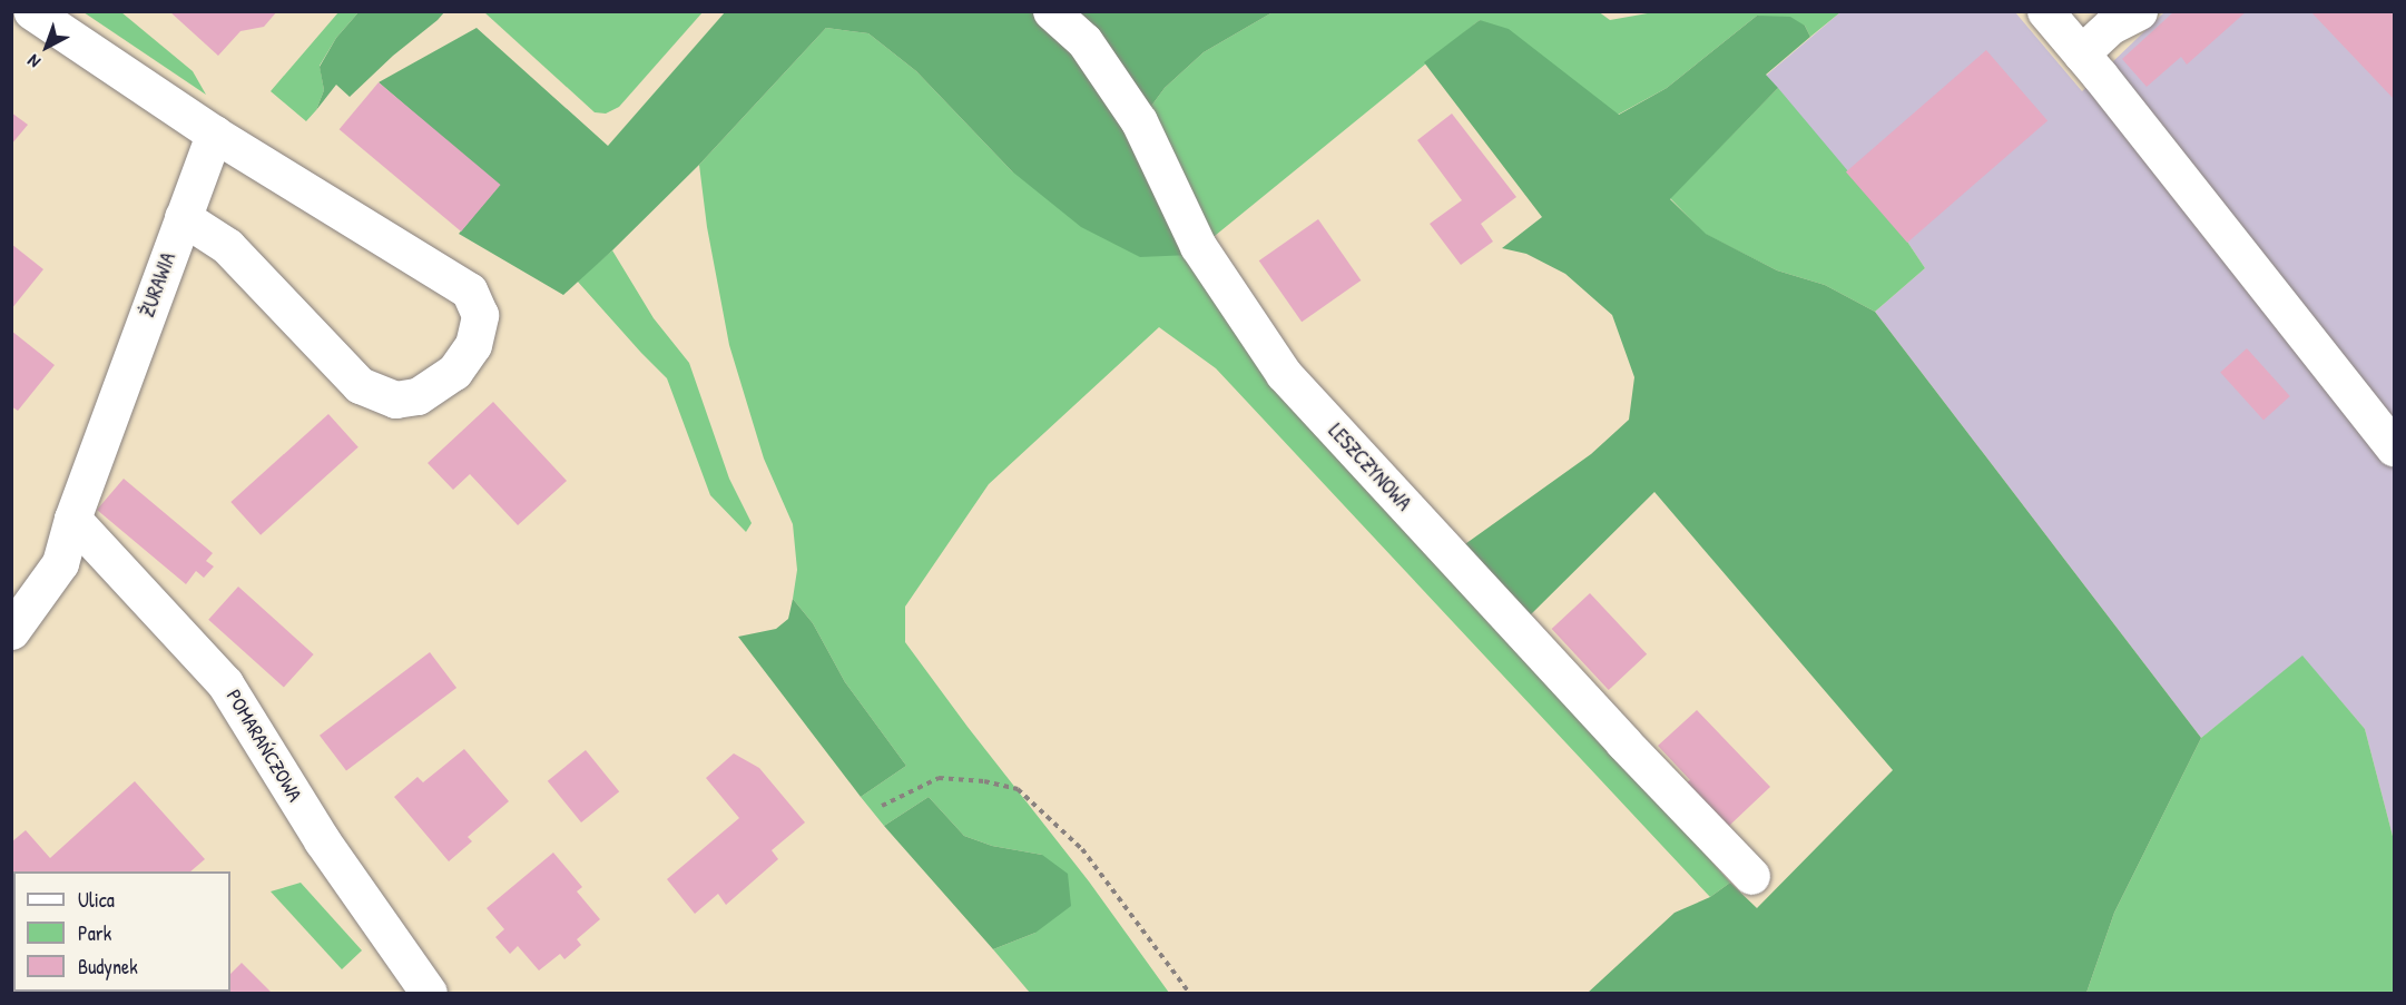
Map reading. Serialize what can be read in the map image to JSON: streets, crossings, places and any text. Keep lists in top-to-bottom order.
{
  "streets": {
    "street": ["ŻURAWIA", "LESZCZYNOWA", "POMARAŃCZOWA"]
  },
  "crossings": [
    ["ŻURAWIA", "POMARAŃCZOWA"]
  ],
  "legend": ["Ulica", "Park", "Budynek"],
  "north": "bottom left"
}
